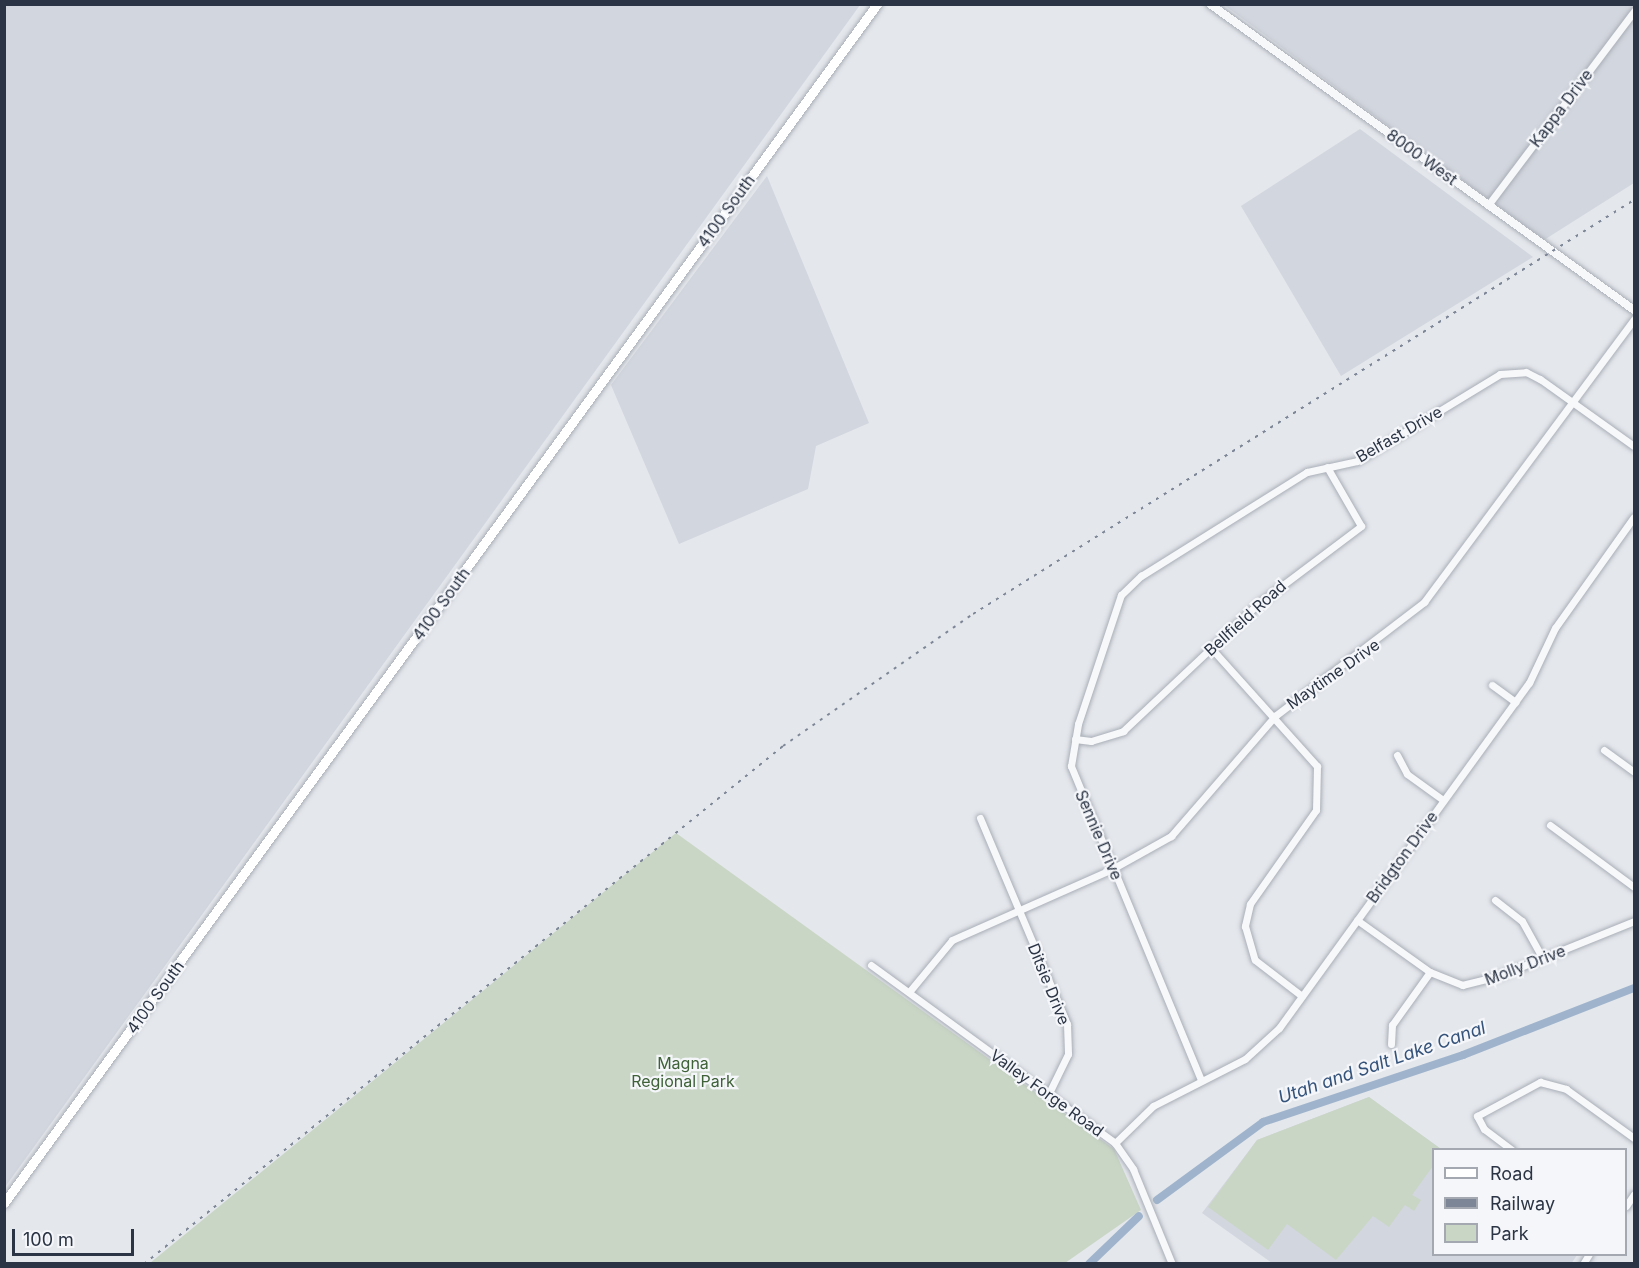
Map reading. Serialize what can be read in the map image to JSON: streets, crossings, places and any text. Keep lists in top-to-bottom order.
{
  "streets": {
    "main road": ["4100 South"],
    "street": [
      "Kappa Drive",
      "8000 West",
      "Belfast Drive",
      "Bellfield Road",
      "Maytime Drive",
      "Sennie Drive",
      "Bridgton Drive",
      "Molly Drive",
      "Ditsie Drive",
      "Valley Forge Road"
    ]
  },
  "crossings": [
    ["Kappa Drive", "8000 West"],
    ["Belfast Drive", "Bellfield Road"],
    ["Belfast Drive", "Maytime Drive"],
    ["Belfast Drive", "Sennie Drive"],
    ["Bellfield Road", "Sennie Drive"],
    ["Maytime Drive", "Sennie Drive"],
    ["Maytime Drive", "Ditsie Drive"],
    ["Maytime Drive", "Valley Forge Road"],
    ["Sennie Drive", "Bridgton Drive"],
    ["Bridgton Drive", "Molly Drive"],
    ["Bridgton Drive", "Valley Forge Road"],
    ["Ditsie Drive", "Valley Forge Road"]
  ],
  "water": ["Utah and Salt Lake Canal"],
  "parks": ["Magna Regional Park"],
  "legend": ["Road", "Railway", "Park"],
  "scale_bar": "100 m"
}
